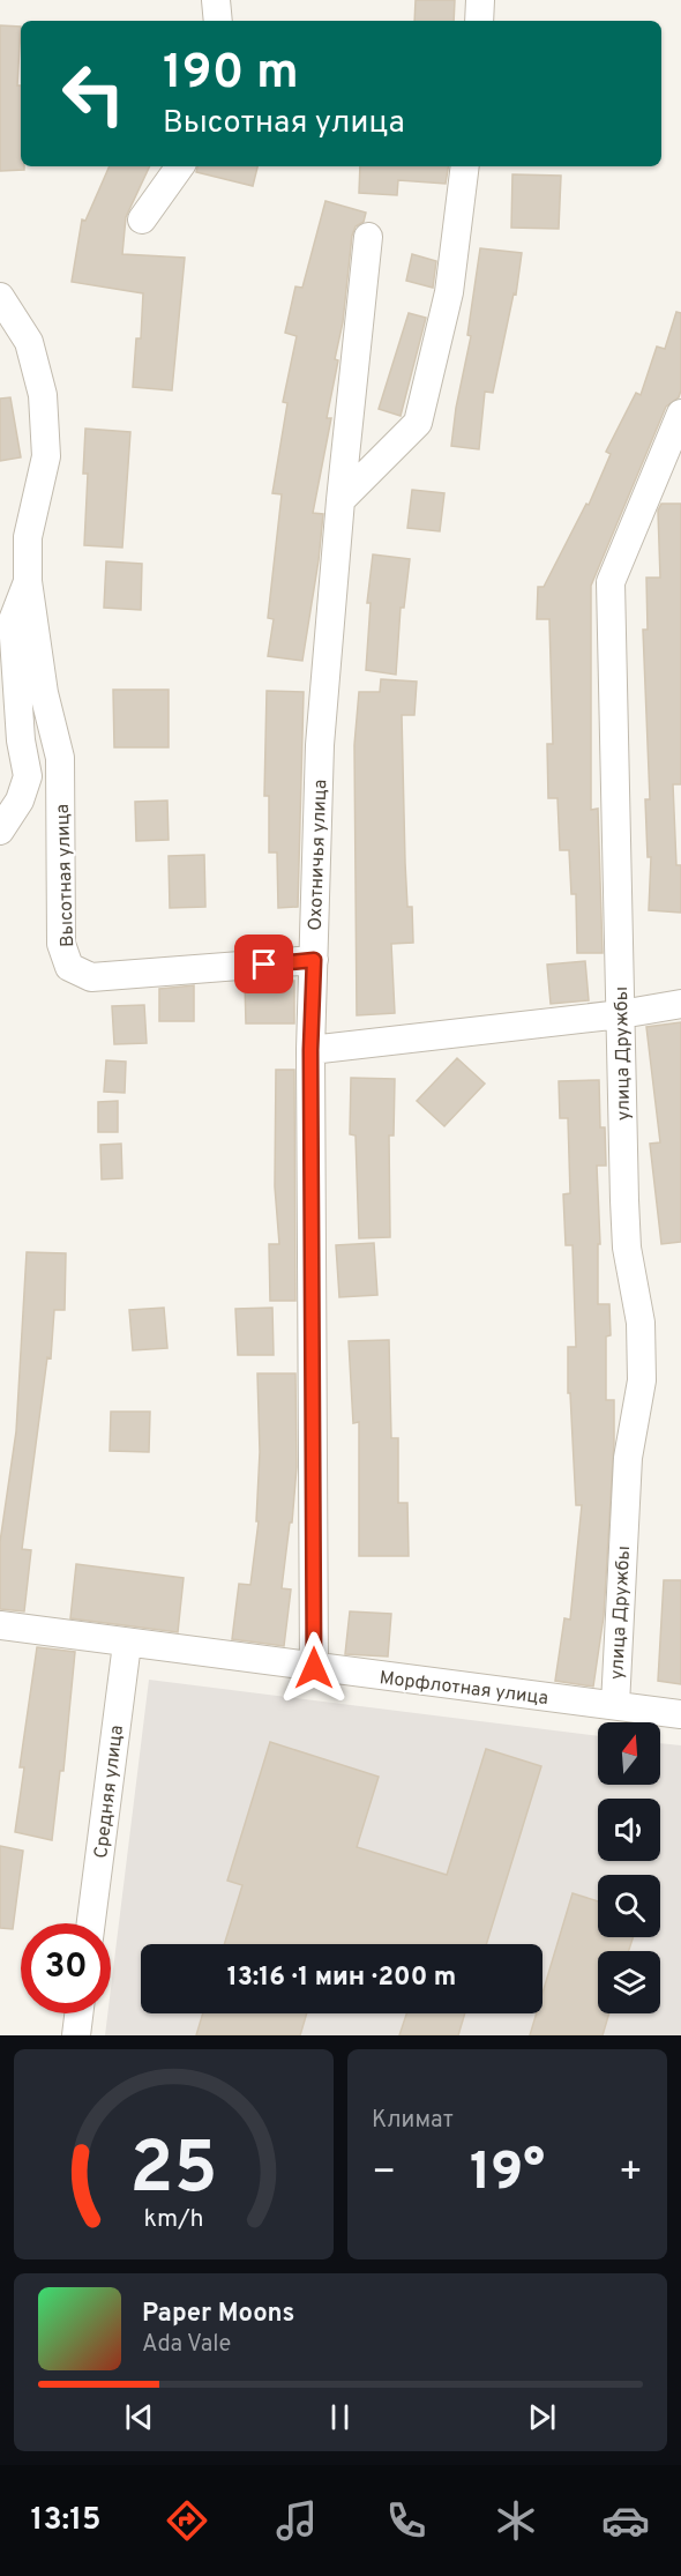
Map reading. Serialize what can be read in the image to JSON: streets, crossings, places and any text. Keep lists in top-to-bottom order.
{
  "streets": {
    "street": [
      "Охотничья улица",
      "Высотная улица",
      "улица Дружбы",
      "Морфлотная улица",
      "Средняя улица"
    ]
  },
  "crossings": [
    ["Охотничья улица", "Высотная улица"],
    ["Охотничья улица", "Морфлотная улица"],
    ["улица Дружбы", "Морфлотная улица"],
    ["Морфлотная улица", "Средняя улица"]
  ],
  "north": "top",
  "page": {
    "turn": ["190 m", "Высотная улица"],
    "limit": "30",
    "trip": "13:16 · 1 мин · 200 m",
    "tile": "Климат",
    "heat": ["−", "19°", "+"],
    "song": ["Paper Moons", "Ada Vale"],
    "tabs": "13:15",
    "gauge": ["25", "km/h"]
  }
}
